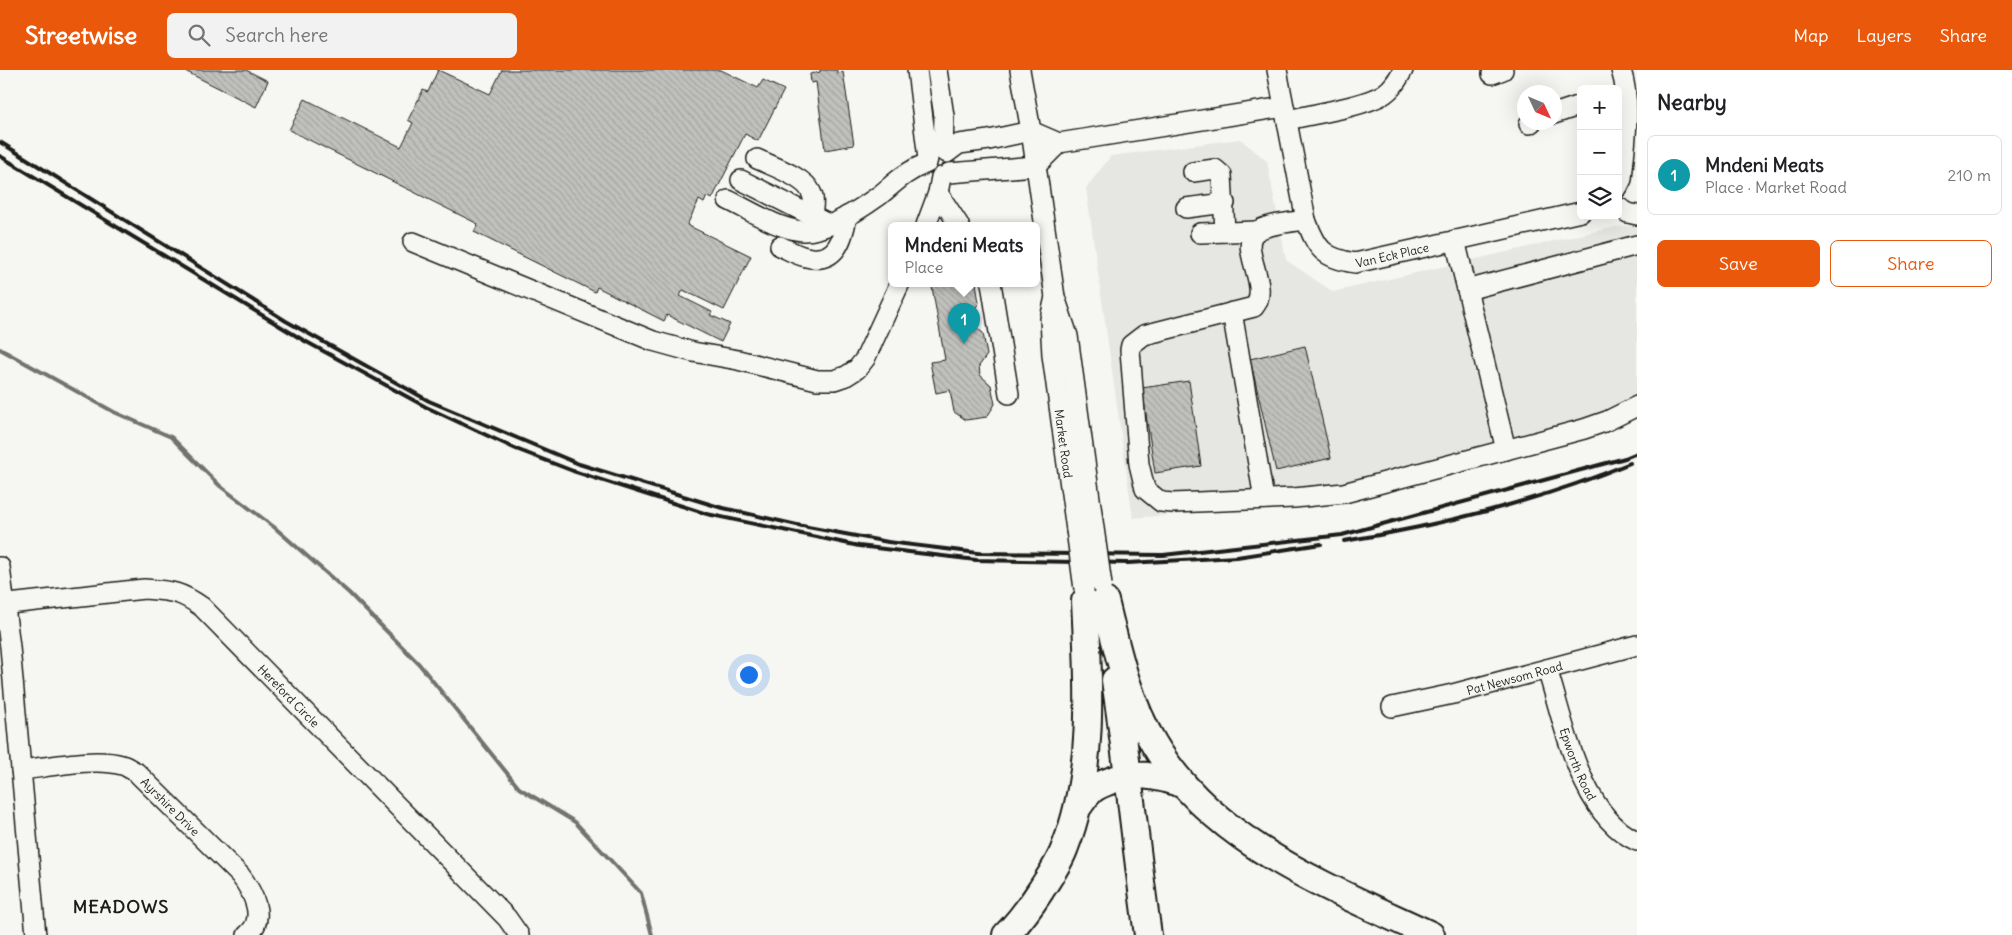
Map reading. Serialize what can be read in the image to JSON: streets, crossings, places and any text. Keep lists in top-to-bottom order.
{
  "streets": {
    "street": [
      "Van Eck Place",
      "Market Road",
      "Pat Newsom Road",
      "Hereford Circle",
      "Epworth Road",
      "Ayrshire Drive"
    ]
  },
  "crossings": [
    ["Pat Newsom Road", "Epworth Road"]
  ],
  "districts": ["MEADOWS"],
  "north": "bottom right",
  "page": {
    "header": "Streetwise",
    "search": "Search here",
    "nav": ["Map", "Layers", "Share"],
    "heading": "Nearby",
    "map_buttons": ["+", "−"],
    "list": [
      {
        "mark": "1",
        "name": "Mndeni Meats",
        "note": "Place · Market Road",
        "value": "210 m"
      }
    ],
    "popup": ["Mndeni Meats", "Place"],
    "buttons": ["Save", "Share"],
    "pins": "1"
  }
}
